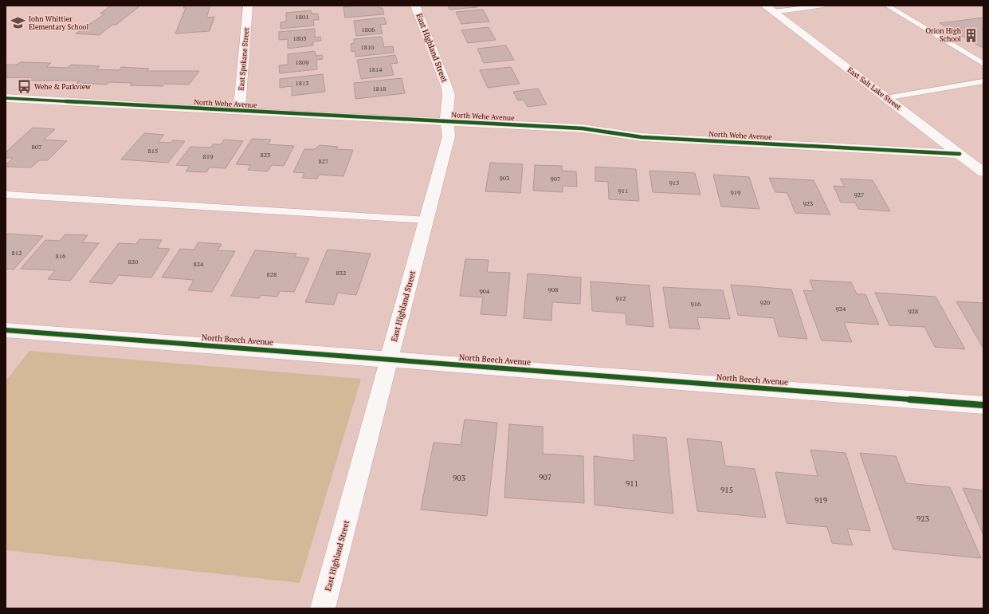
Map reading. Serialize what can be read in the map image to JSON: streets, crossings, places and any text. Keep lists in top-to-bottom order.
{
  "streets": {
    "street": [
      "East Highland Street",
      "East Spokane Street",
      "East Salt Lake Street",
      "North Wehe Avenue",
      "North Beech Avenue"
    ]
  },
  "crossings": [
    ["East Highland Street", "North Wehe Avenue"],
    ["East Highland Street", "North Beech Avenue"],
    ["East Spokane Street", "North Wehe Avenue"],
    ["East Salt Lake Street", "North Wehe Avenue"]
  ],
  "places": {
    "school or university": ["John Whittier Elementary School"],
    "building": ["Orion High School"],
    "bus stop": ["Wehe & Parkview"]
  },
  "house_numbers": [
    "1801",
    "1806",
    "1805",
    "1810",
    "1809",
    "1814",
    "1813",
    "1818",
    "807",
    "815",
    "823",
    "819",
    "827",
    "903",
    "907",
    "915",
    "911",
    "919",
    "927",
    "923",
    "812",
    "816",
    "820",
    "824",
    "832",
    "828",
    "908",
    "904",
    "912",
    "920",
    "916",
    "924",
    "928",
    "907",
    "903",
    "911",
    "915",
    "919",
    "923"
  ]
}
